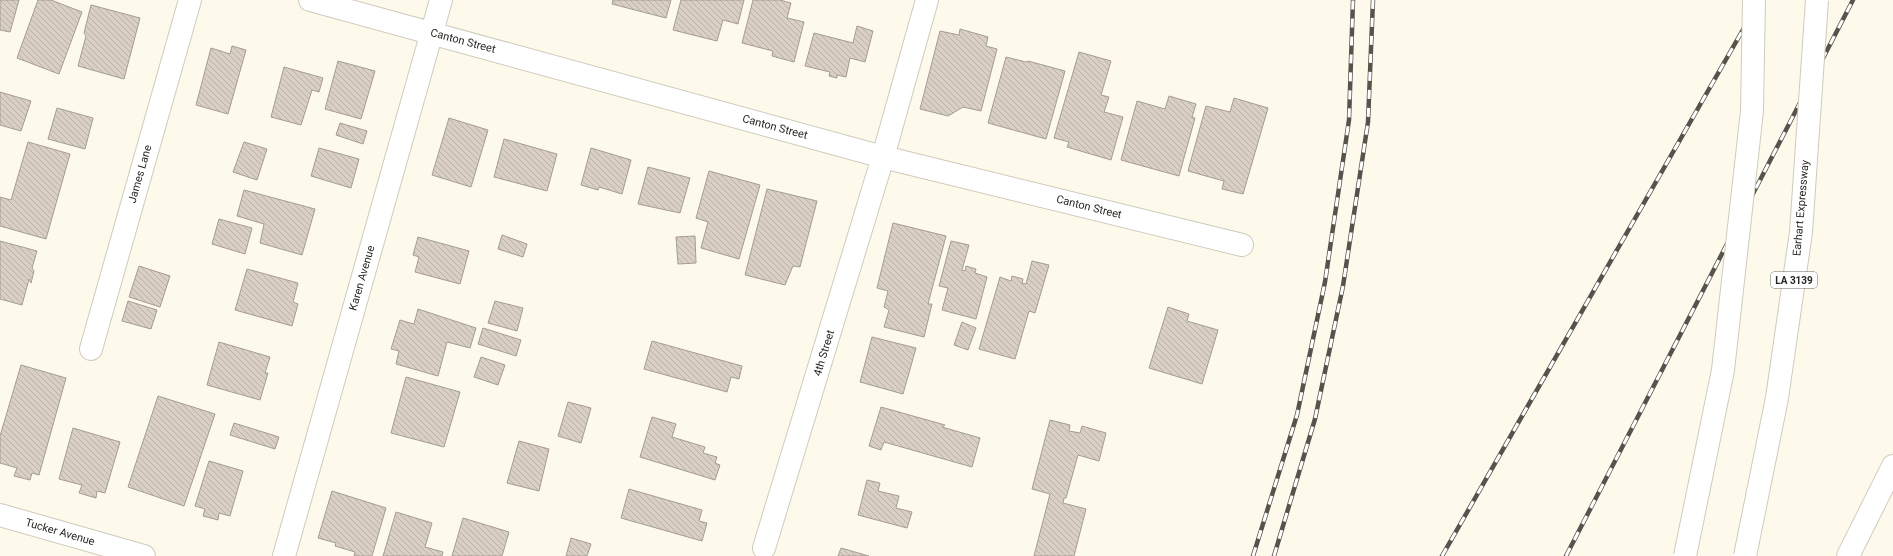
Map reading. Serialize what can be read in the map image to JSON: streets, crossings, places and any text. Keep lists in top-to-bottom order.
{
  "streets": {
    "main road": [
      "Canton Street",
      "James Lane",
      "Earhart Expressway",
      "Karen Avenue",
      "LA 3139",
      "4th Street",
      "Tucker Avenue"
    ]
  },
  "crossings": [
    ["Canton Street", "Karen Avenue"],
    ["Canton Street", "4th Street"]
  ]
}
